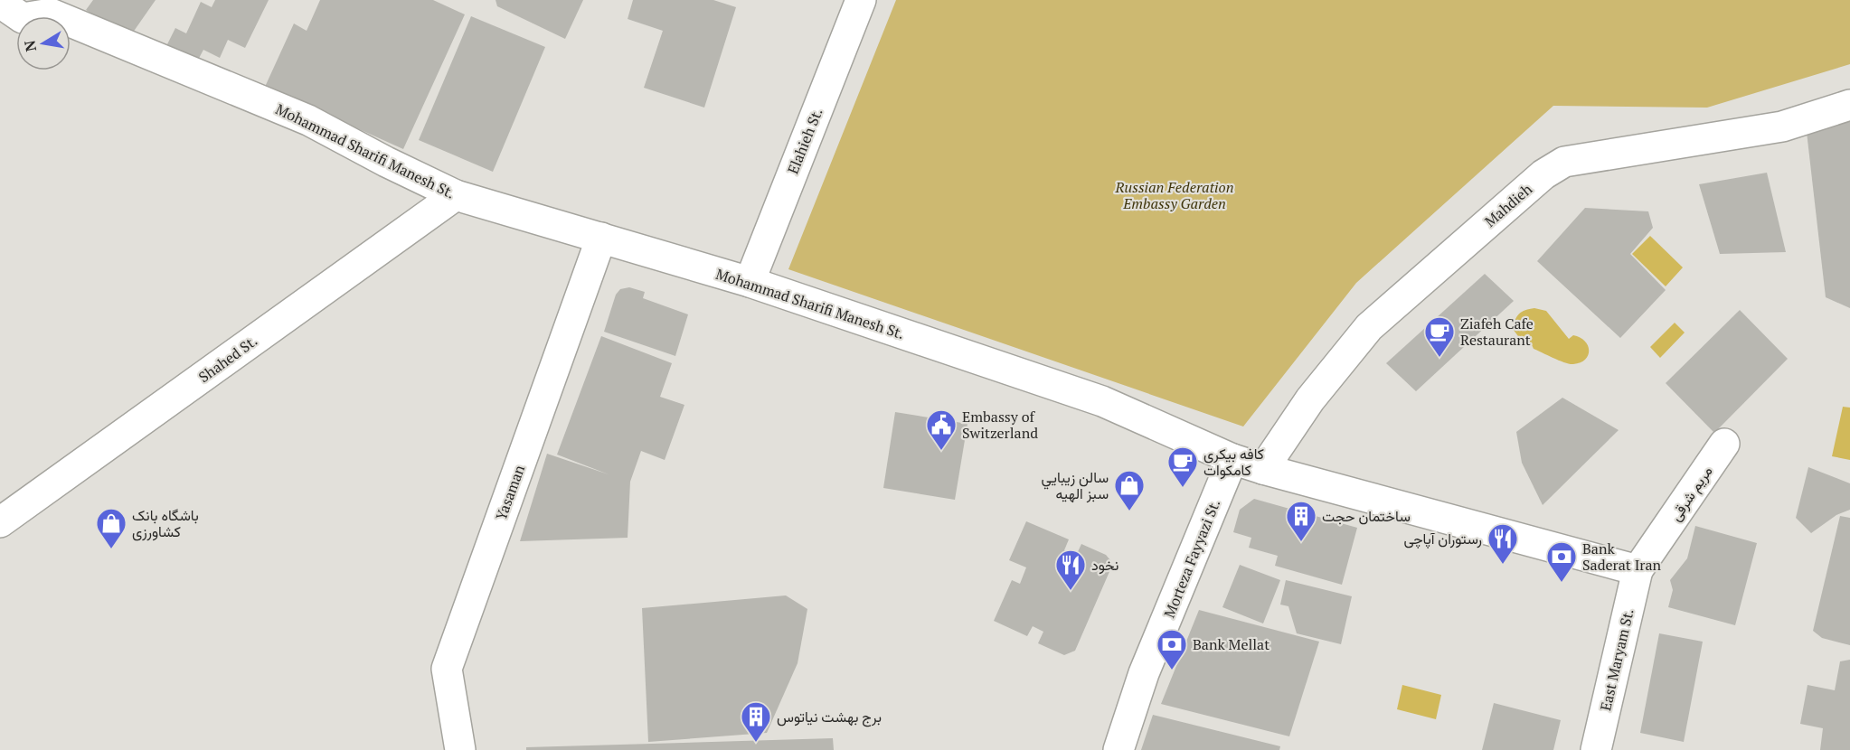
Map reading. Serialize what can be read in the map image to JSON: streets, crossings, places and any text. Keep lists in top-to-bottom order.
{
  "streets": {
    "street": [
      "Elahieh St.",
      "Mohammad Sharifi Manesh St.",
      "Mahdieh",
      "Shahed St.",
      "Yasaman",
      "مریم شرقی",
      "Morteza Fayyazi St.",
      "East Maryam St."
    ]
  },
  "crossings": [
    ["Elahieh St.", "Mohammad Sharifi Manesh St."],
    ["Mohammad Sharifi Manesh St.", "Mahdieh"],
    ["Mohammad Sharifi Manesh St.", "Shahed St."],
    ["Mohammad Sharifi Manesh St.", "Yasaman"],
    ["Mohammad Sharifi Manesh St.", "مریم شرقی"],
    ["Mohammad Sharifi Manesh St.", "Morteza Fayyazi St."],
    ["Mohammad Sharifi Manesh St.", "East Maryam St."],
    ["مریم شرقی", "East Maryam St."]
  ],
  "parks": ["Russian Federation Embassy Garden"],
  "places": {
    "cafe": ["Ziafeh Cafe Restaurant", "کافه بیکری کامکوات"],
    "public building": ["Embassy of Switzerland"],
    "shop": ["سالن زيبايي سبز الهیه", "باشگاه بانک کشاورزی"],
    "building": ["ساختمان حجت", "برج بهشت نیاتوس"],
    "restaurant": ["رستوران آپاچی", "نخود"],
    "bank": ["Bank Saderat Iran", "Bank Mellat"]
  },
  "north": "left"
}
